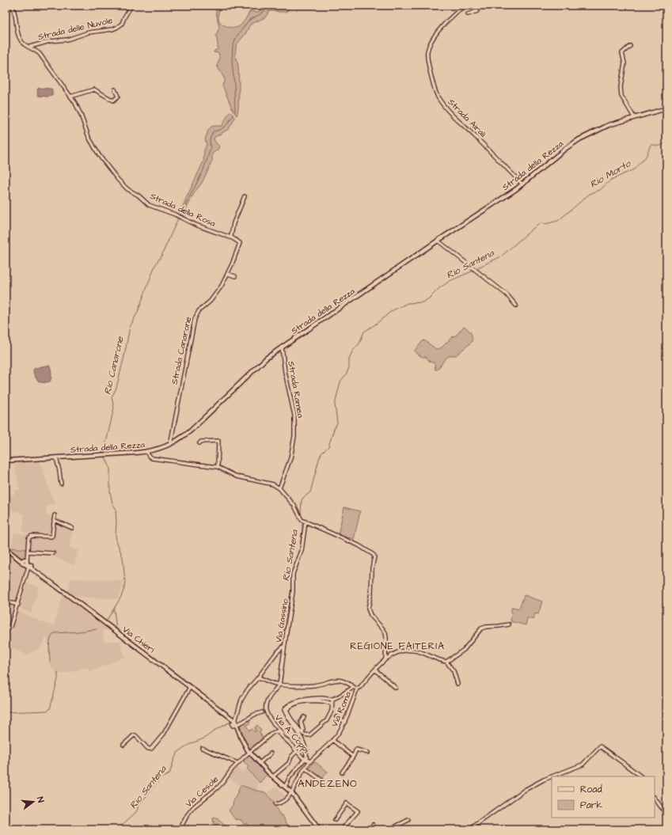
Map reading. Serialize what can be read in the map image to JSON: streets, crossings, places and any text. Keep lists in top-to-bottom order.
{
  "streets": {
    "main road": ["Strada della Rezza", "Via Chieri"],
    "street": [
      "Strada delle Nuvole",
      "Strada Airali",
      "Strada della Rosa",
      "Strada Canarone",
      "Strada Ramea",
      "Via Gassino",
      "Via Roma",
      "Via A. Coppi",
      "Via Cesole"
    ]
  },
  "crossings": [
    ["Strada delle Nuvole", "Strada della Rosa"],
    ["Strada Airali", "Strada della Rezza"],
    ["Strada della Rezza", "Strada Canarone"],
    ["Strada della Rezza", "Strada Ramea"],
    ["Strada della Rosa", "Strada Canarone"],
    ["Via Gassino", "Via A. Coppi"],
    ["Via A. Coppi", "Via Cesole"]
  ],
  "districts": ["REGIONE FAITERIA", "ANDEZENO"],
  "water": ["Rio Morto", "Rio Santena", "Rio Canarone"],
  "legend": ["Road", "Park"],
  "north": "right"
}
